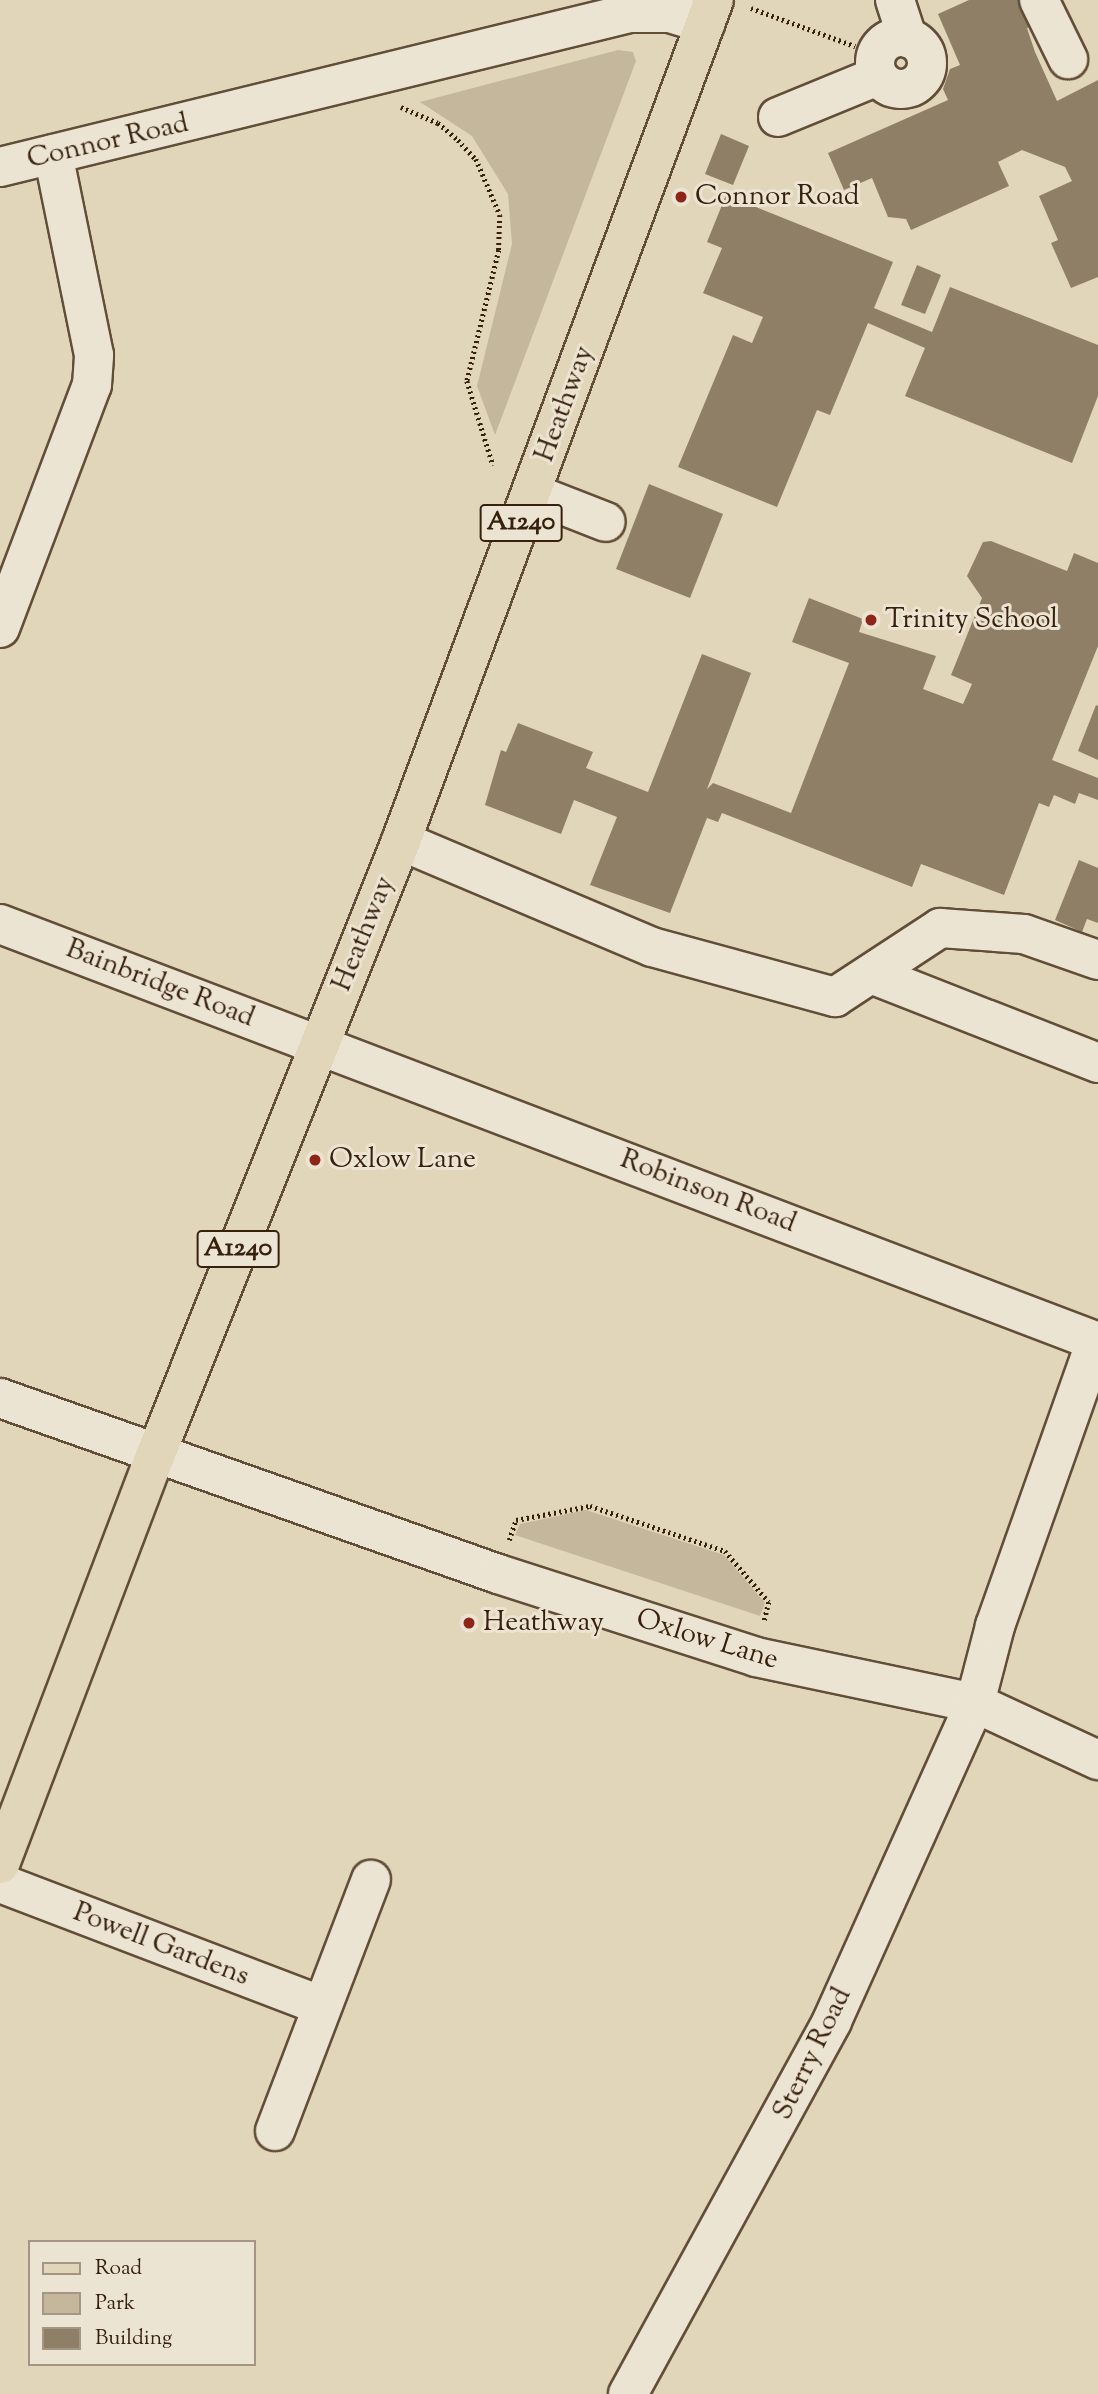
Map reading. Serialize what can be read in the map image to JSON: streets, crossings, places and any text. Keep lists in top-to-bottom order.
{
  "streets": {
    "main road": ["Heathway", "A1240"],
    "street": [
      "Connor Road",
      "Bainbridge Road",
      "Robinson Road",
      "Oxlow Lane",
      "Powell Gardens",
      "Sterry Road"
    ]
  },
  "crossings": [
    ["Connor Road", "Heathway"],
    ["Heathway", "Bainbridge Road"],
    ["Heathway", "Robinson Road"],
    ["Heathway", "Oxlow Lane"],
    ["Bainbridge Road", "Robinson Road"],
    ["Robinson Road", "Oxlow Lane"],
    ["Robinson Road", "Sterry Road"],
    ["Oxlow Lane", "Sterry Road"]
  ],
  "places": [
    "Connor Road",
    "Trinity School",
    "Oxlow Lane",
    "Heathway"
  ],
  "legend": ["Road", "Park", "Building"]
}
